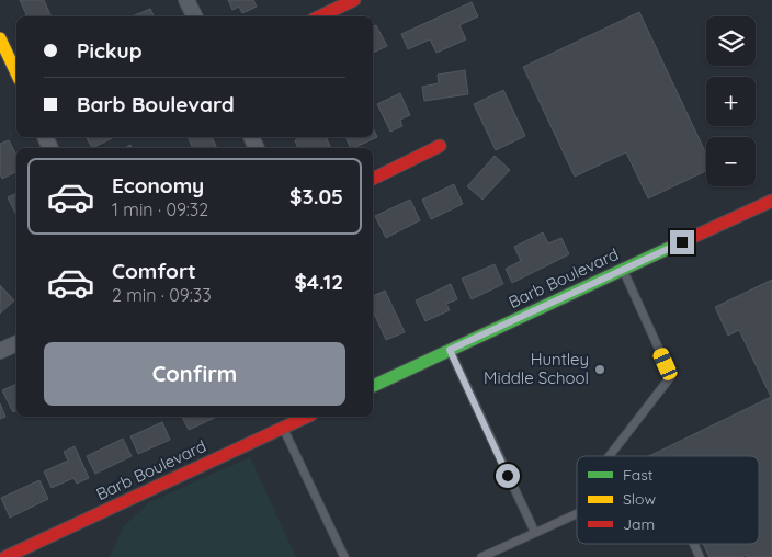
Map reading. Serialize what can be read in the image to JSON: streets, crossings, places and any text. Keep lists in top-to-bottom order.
{
  "streets": {
    "street": ["Barb Boulevard"]
  },
  "places": ["Huntley Middle School"],
  "legend": ["Fast", "Slow", "Jam"],
  "page": {
    "map_buttons": ["+", "−"],
    "banner": ["Pickup", "Barb Boulevard"],
    "list": [
      {
        "name": "Economy",
        "note": "1 min · 09:32",
        "value": "$3.05"
      },
      {
        "name": "Comfort",
        "note": "2 min · 09:33",
        "value": "$4.12"
      }
    ],
    "buttons": "Confirm"
  }
}
